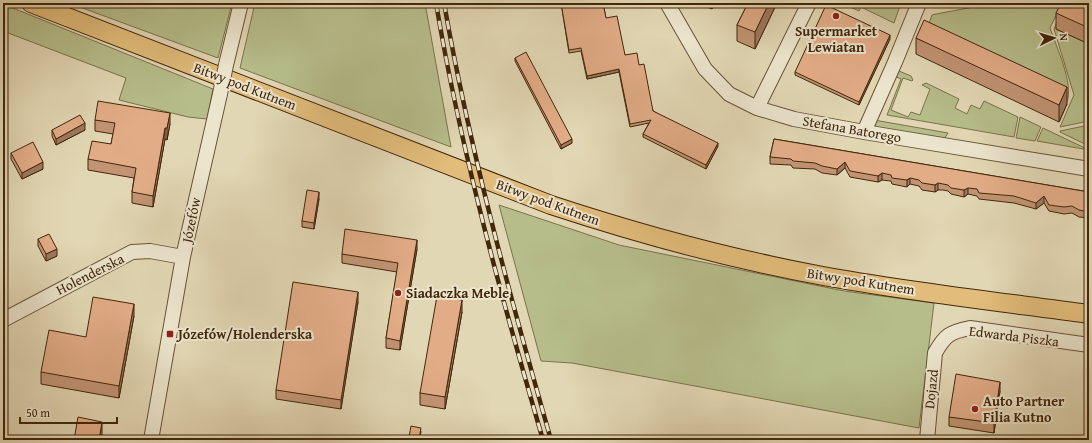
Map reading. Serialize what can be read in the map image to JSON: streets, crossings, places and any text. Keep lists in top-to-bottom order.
{
  "streets": {
    "main road": ["Bitwy pod Kutnem"],
    "street": [
      "Stefana Batorego",
      "Józefów",
      "Holenderska",
      "Edwarda Piszka",
      "Dojazd"
    ]
  },
  "crossings": [
    ["Józefów", "Holenderska"],
    ["Edwarda Piszka", "Dojazd"]
  ],
  "places": {
    "other": ["Supermarket Lewiatan", "Siadaczka Meble", "Auto Partner Filia Kutno"],
    "transit": ["Józefów/Holenderska"]
  },
  "scale_bar": "50 m",
  "north": "right"
}
